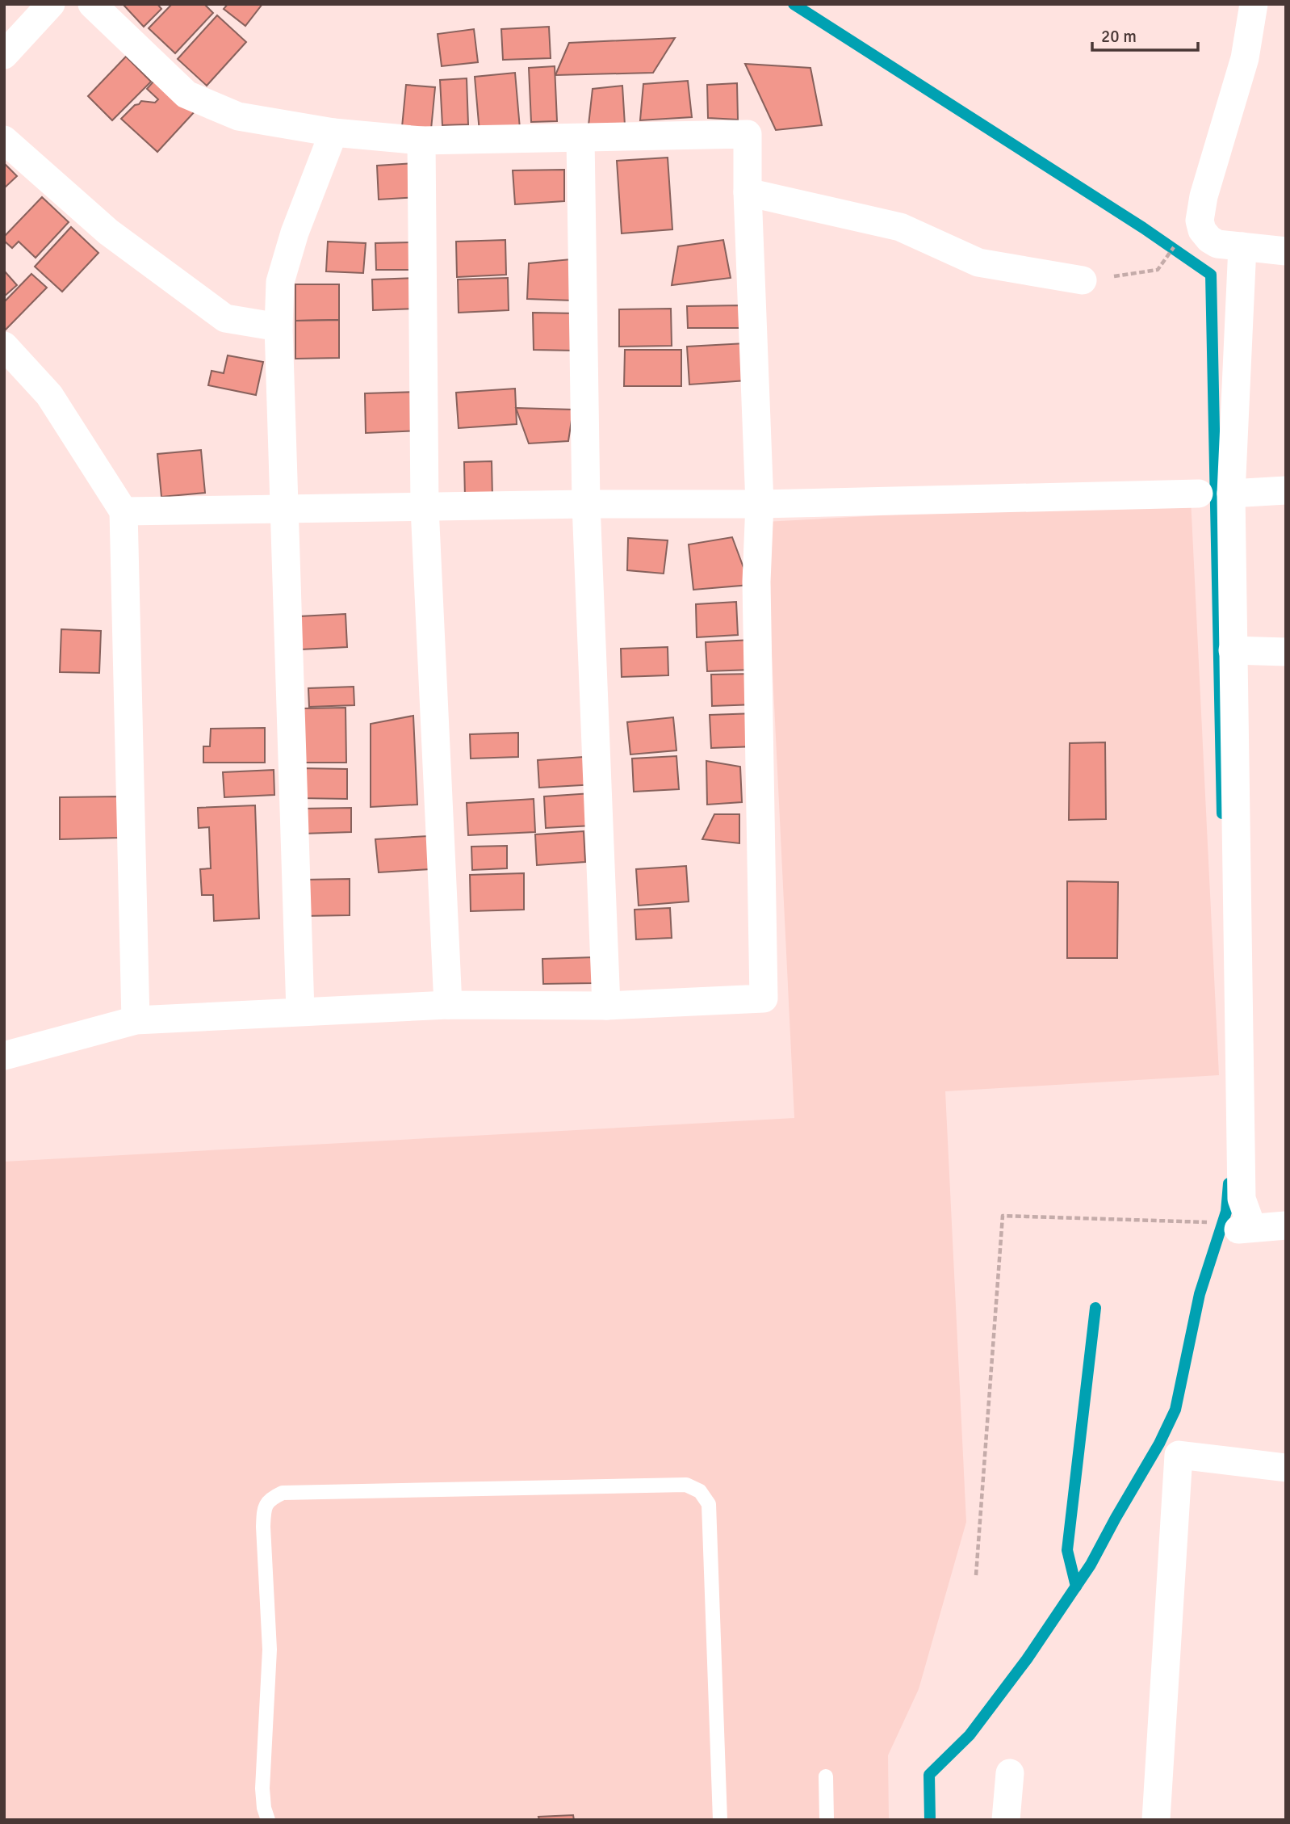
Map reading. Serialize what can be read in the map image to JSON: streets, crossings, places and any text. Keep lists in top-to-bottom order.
{
  "scale_bar": "20 m"
}
